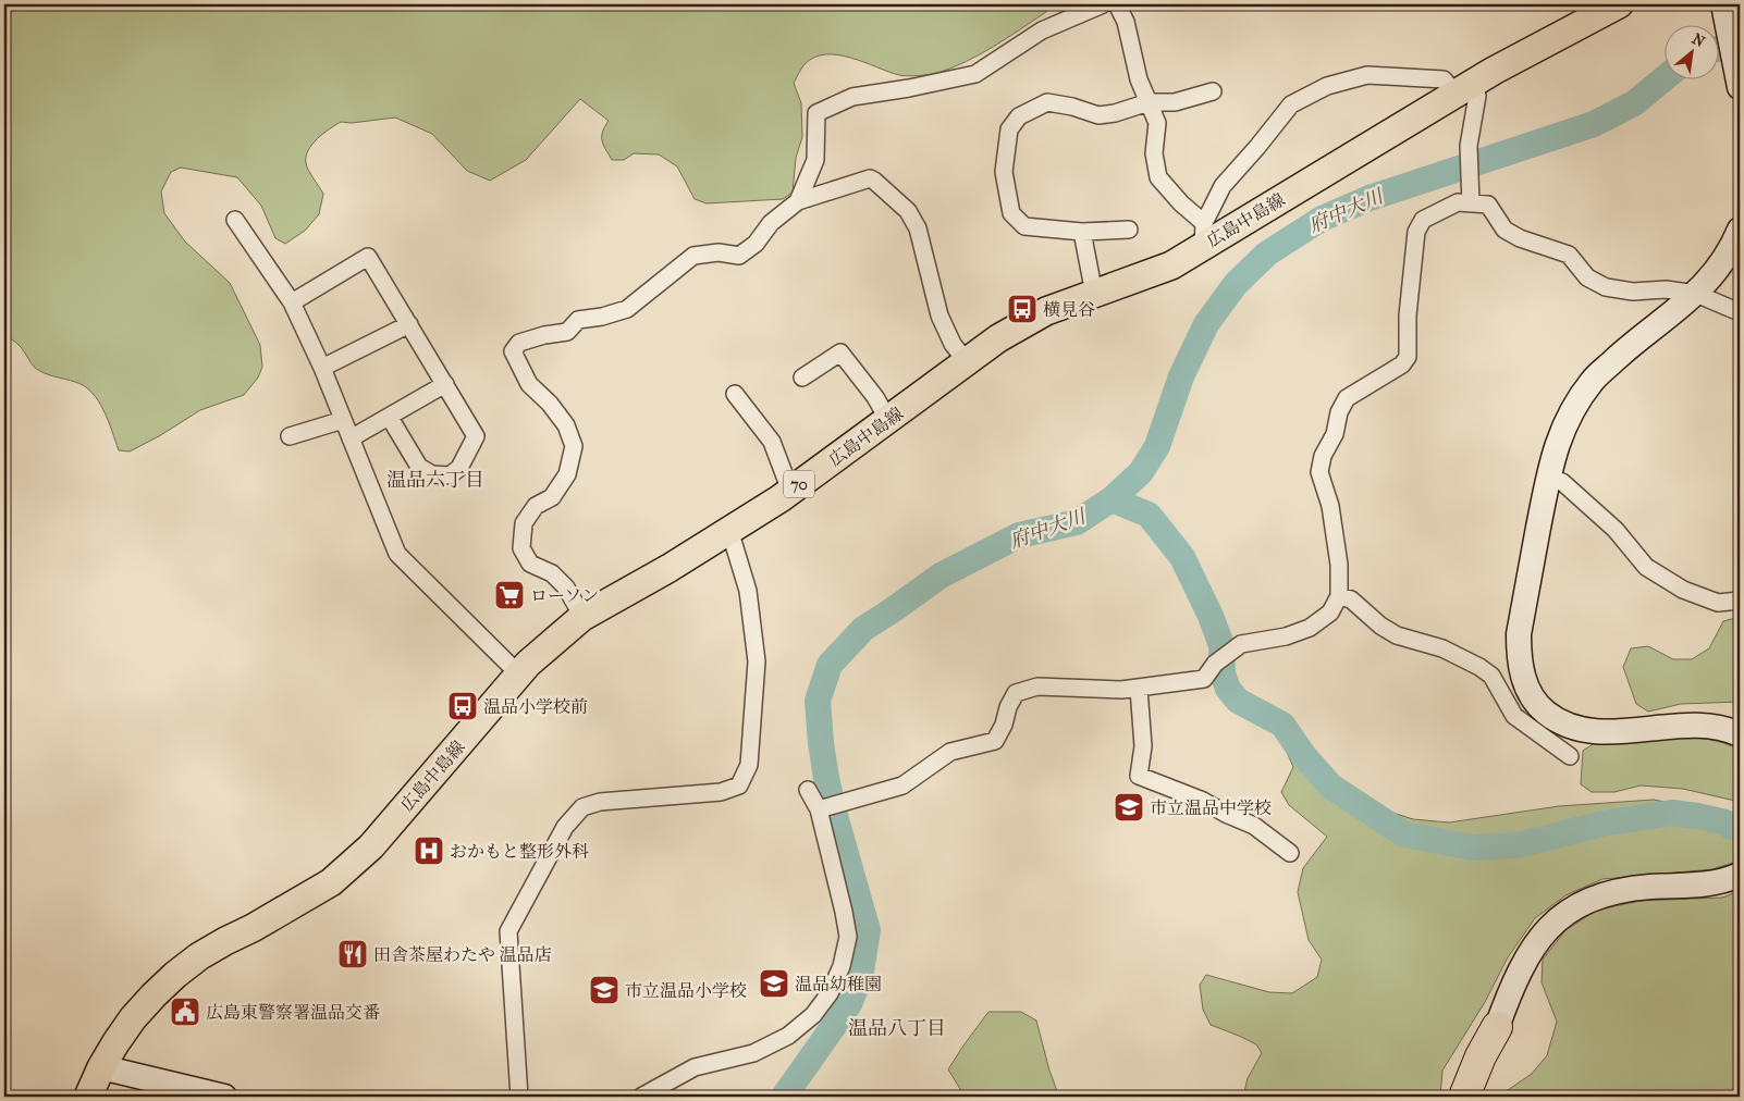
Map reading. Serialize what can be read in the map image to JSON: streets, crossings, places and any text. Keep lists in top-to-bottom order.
{
  "streets": {
    "main road": ["広島中島線", "70"]
  },
  "districts": ["温品六丁目", "温品八丁目"],
  "water": ["府中大川"],
  "places": {
    "bus stop": ["横見谷", "温品小学校前"],
    "supermarket": ["ローソン"],
    "school or university": ["市立温品中学校", "温品幼稚園", "市立温品小学校"],
    "hospital": ["おかもと整形外科"],
    "restaurant": ["田舎茶屋わたや 温品店"],
    "public building": ["広島東警察署温品交番"]
  },
  "north": "top right"
}
